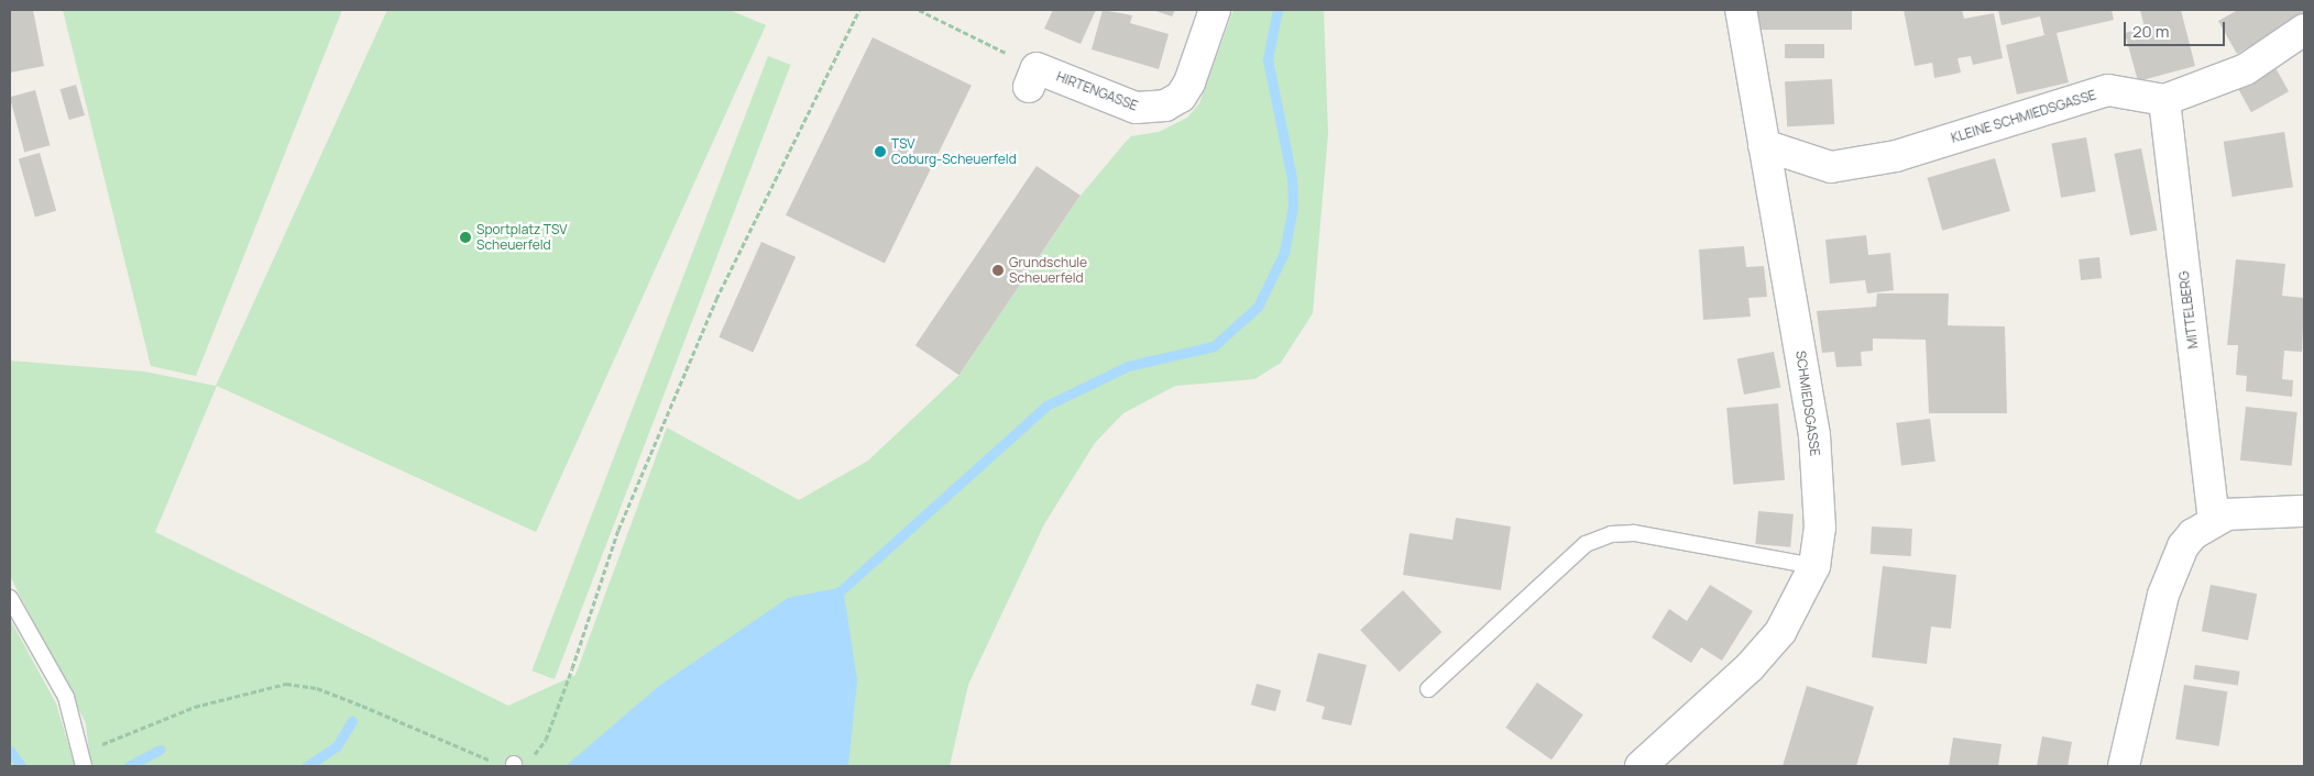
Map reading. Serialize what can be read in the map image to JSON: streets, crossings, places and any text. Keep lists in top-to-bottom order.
{
  "streets": {
    "street": [
      "HIRTENGASSE",
      "KLEINE SCHMIEDSGASSE",
      "MITTELBERG",
      "SCHMIEDSGASSE"
    ]
  },
  "crossings": [
    ["KLEINE SCHMIEDSGASSE", "MITTELBERG"],
    ["KLEINE SCHMIEDSGASSE", "SCHMIEDSGASSE"]
  ],
  "places": ["TSV Coburg-Scheuerfeld", "Sportplatz TSV Scheuerfeld", "Grundschule Scheuerfeld"],
  "scale_bar": "20 m"
}
